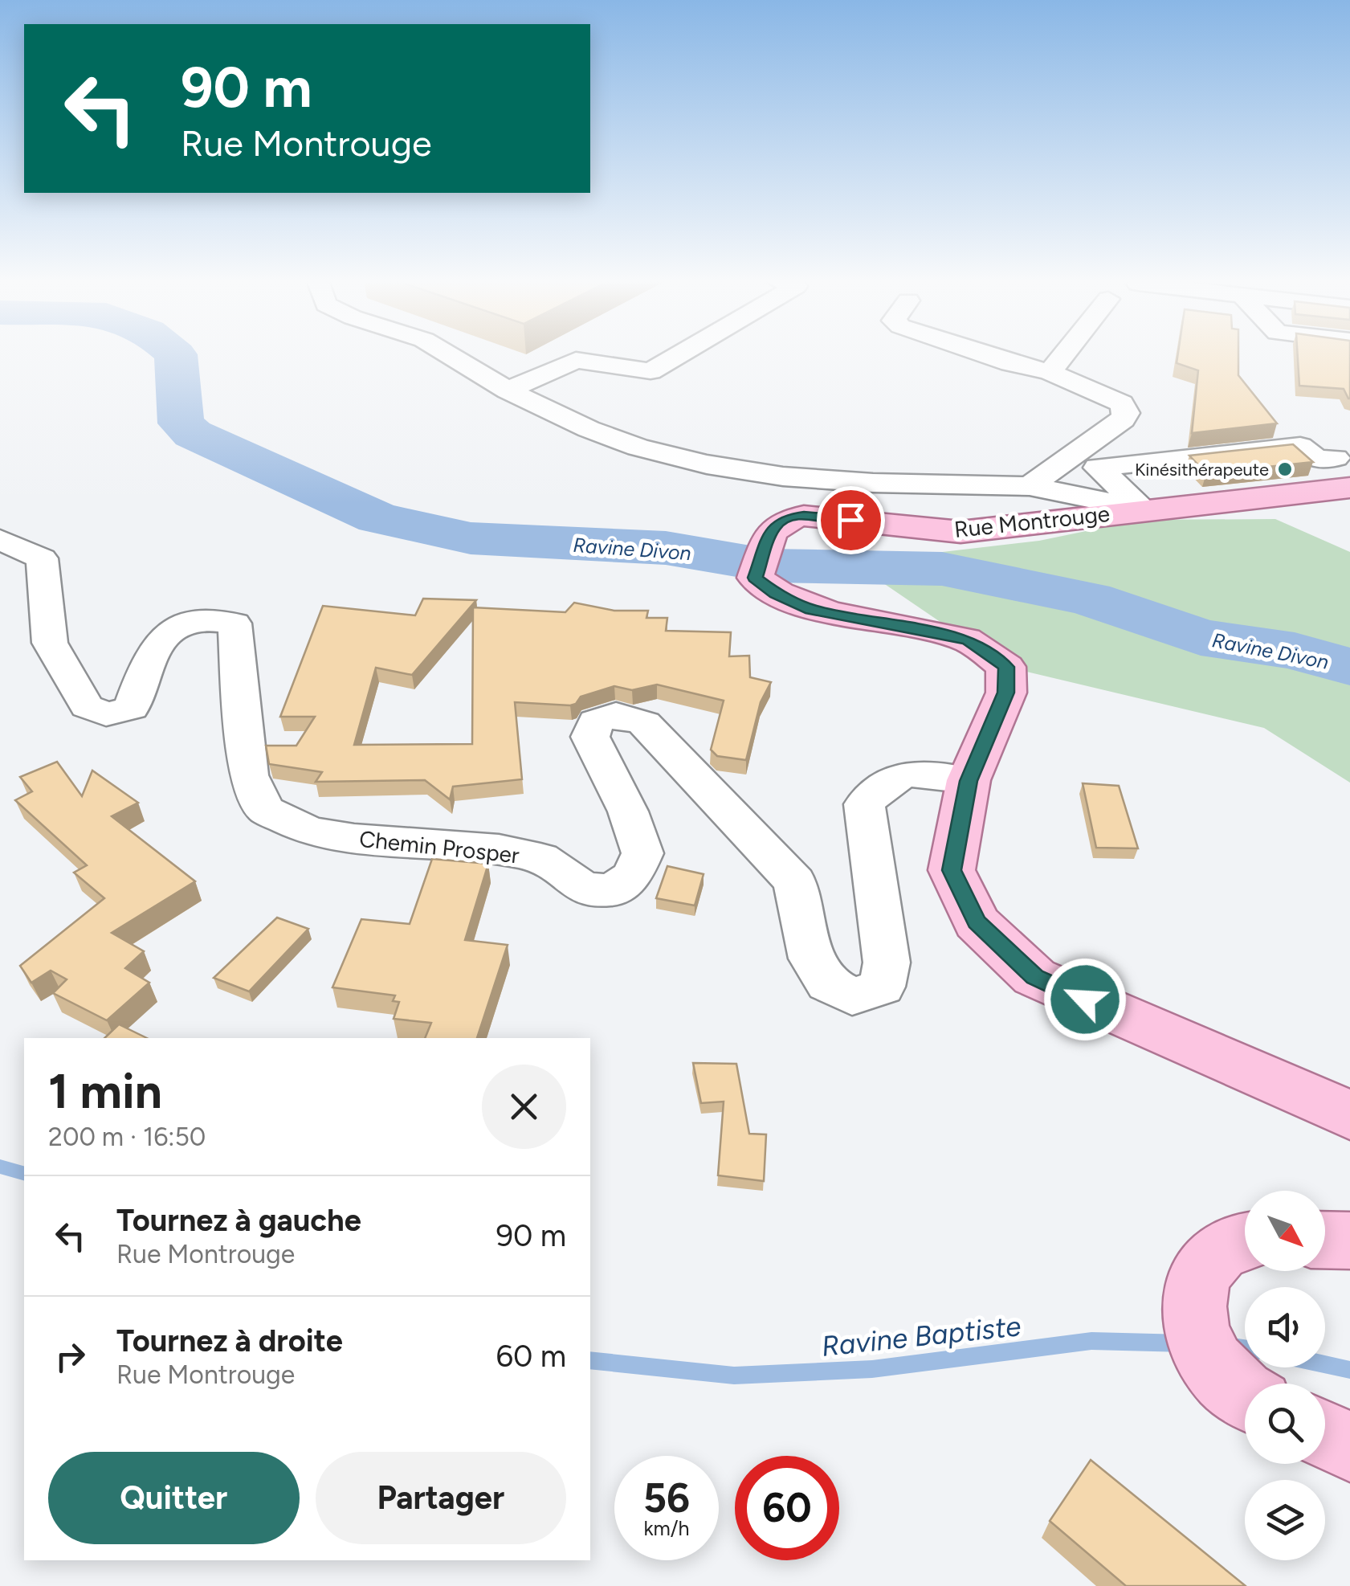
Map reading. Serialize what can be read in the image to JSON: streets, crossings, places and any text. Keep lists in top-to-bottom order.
{
  "streets": {
    "main road": ["Rue Montrouge"],
    "street": ["Chemin Prosper"]
  },
  "crossings": [
    ["Rue Montrouge", "Chemin Prosper"]
  ],
  "water": ["Ravine Divon", "Ravine Baptiste"],
  "places": ["Kinésithérapeute"],
  "north": "bottom right",
  "page": {
    "turn": ["90 m", "Rue Montrouge"],
    "heading": ["1 min", "200 m · 16:50"],
    "list": [
      {
        "name": "Tournez à gauche",
        "note": "Rue Montrouge",
        "value": "90 m"
      },
      {
        "name": "Tournez à droite",
        "note": "Rue Montrouge",
        "value": "60 m"
      }
    ],
    "buttons": ["Quitter", "Partager"],
    "speed": "56 km/h",
    "limit": "60"
  }
}
